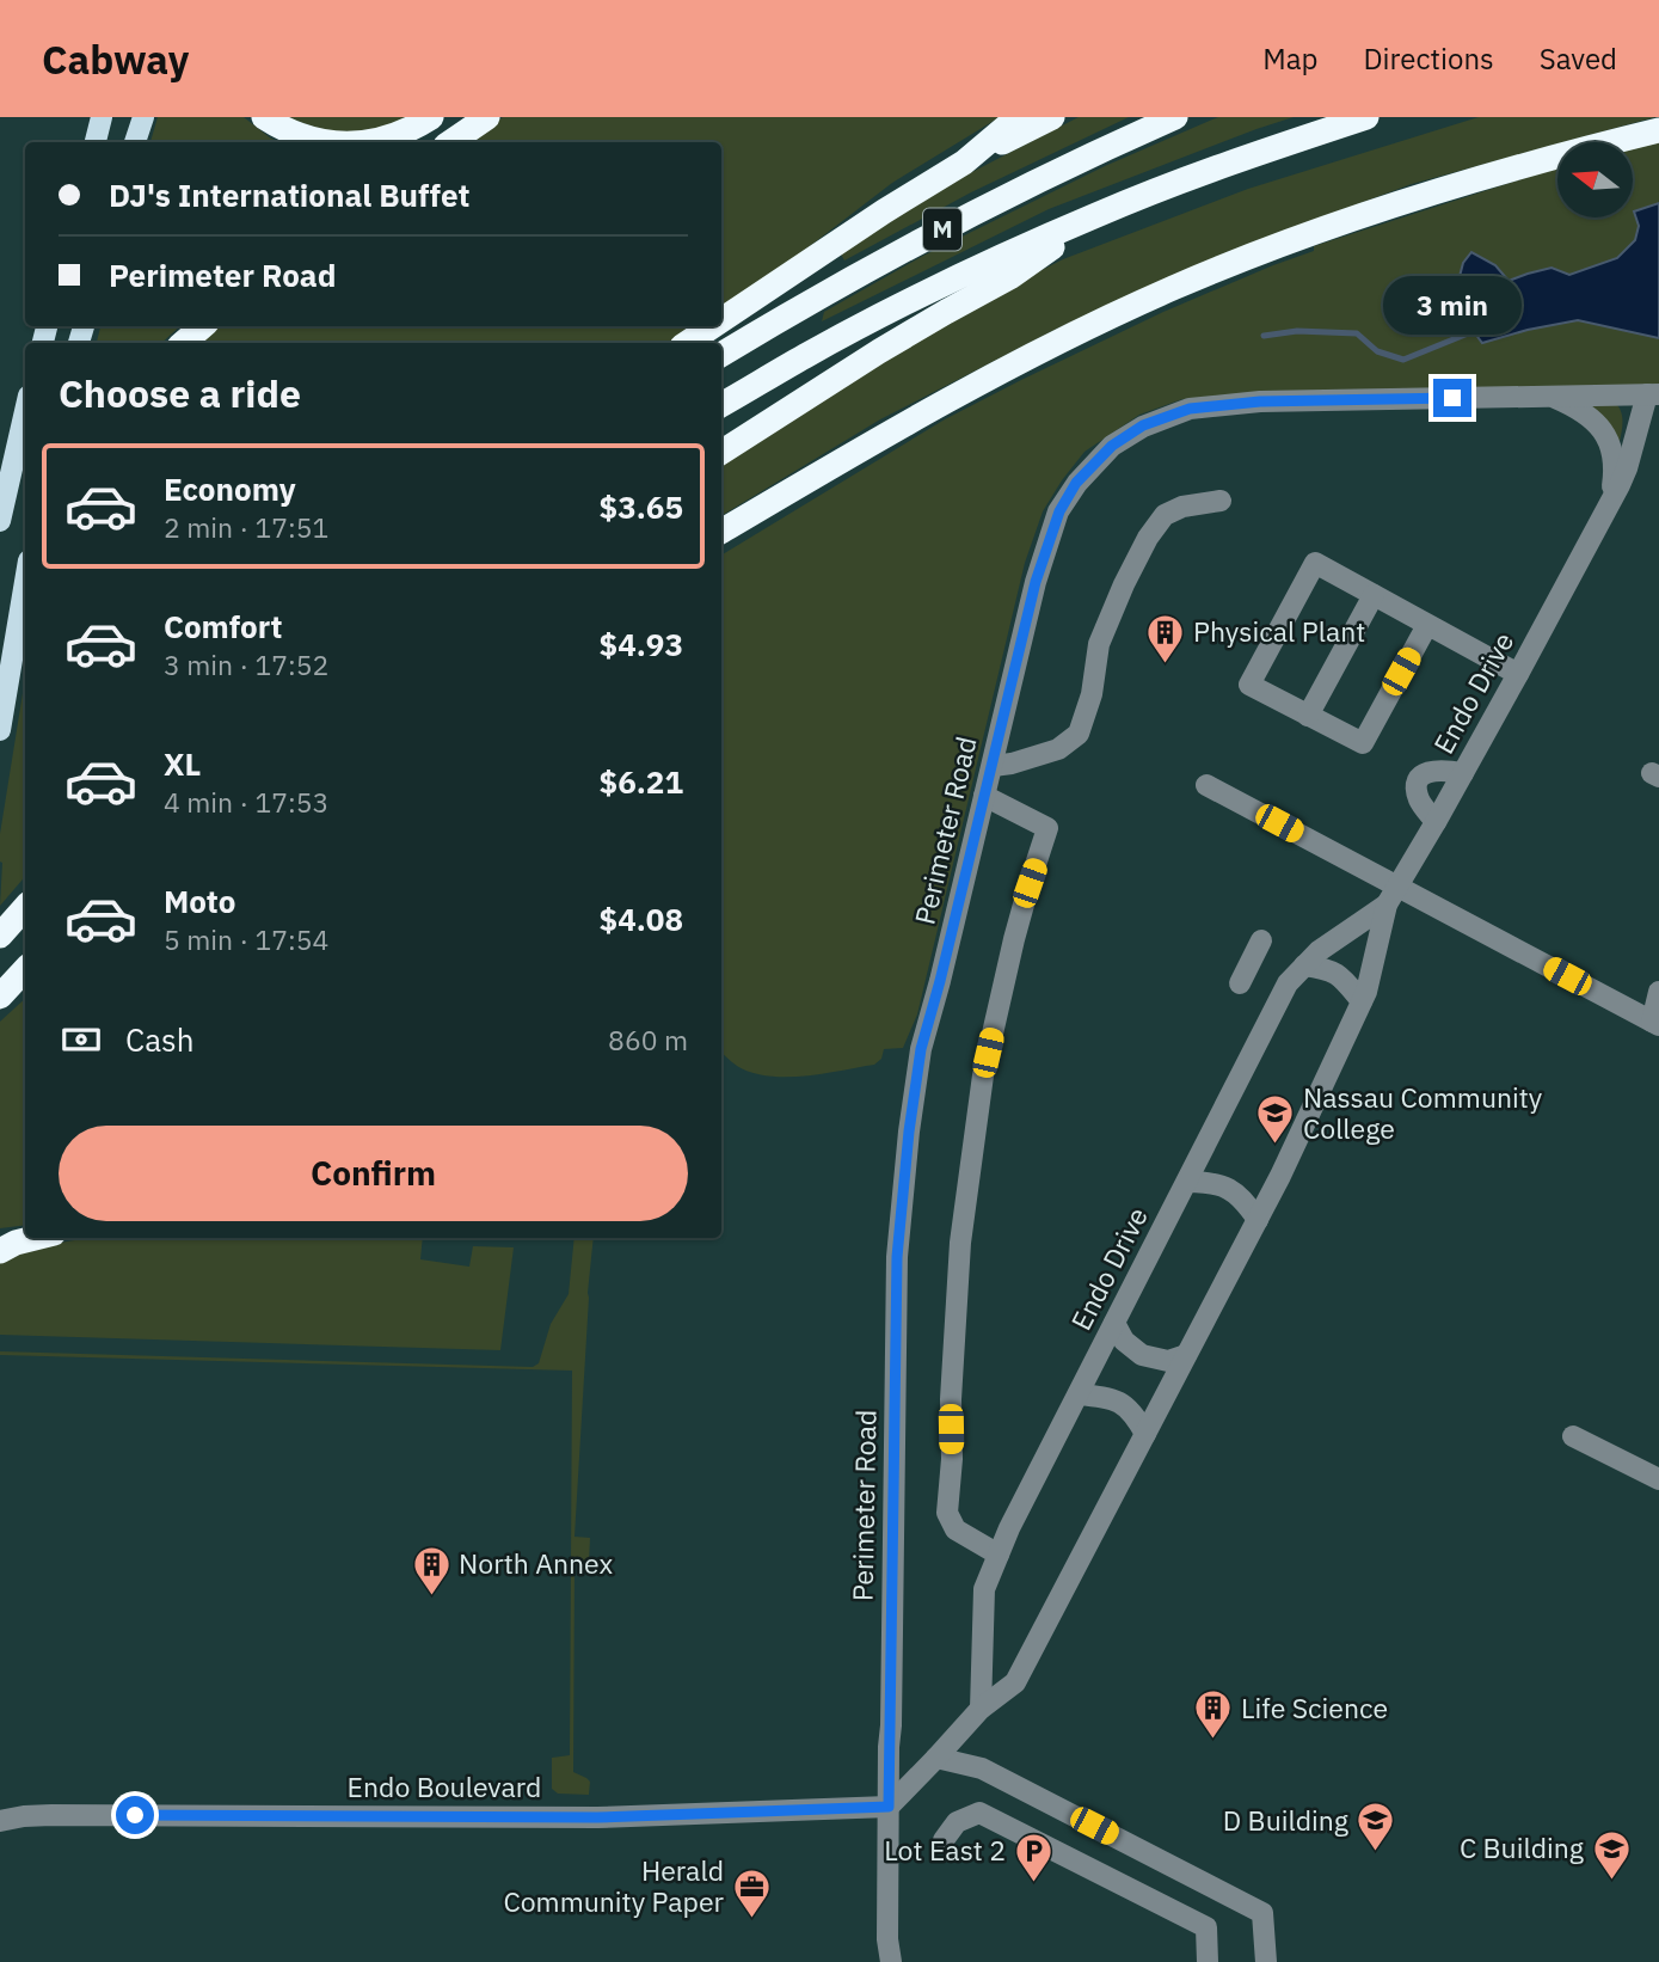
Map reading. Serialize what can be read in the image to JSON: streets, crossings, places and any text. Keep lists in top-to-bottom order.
{
  "streets": {
    "highway": ["M"],
    "street": ["Endo Drive", "Perimeter Road", "Endo Boulevard"]
  },
  "crossings": [
    ["Endo Drive", "Perimeter Road"],
    ["Endo Drive", "Endo Boulevard"],
    ["Perimeter Road", "Endo Boulevard"]
  ],
  "places": {
    "building": ["Physical Plant", "North Annex", "Life Science"],
    "school or university": ["Nassau Community College", "D Building", "C Building"],
    "parking": ["Lot East 2"],
    "office": ["Herald Community Paper"]
  },
  "north": "left",
  "page": {
    "header": "Cabway",
    "nav": ["Map", "Directions", "Saved"],
    "banner": ["DJ's International Buffet", "Perimeter Road"],
    "bubble": "3 min",
    "heading": "Choose a ride",
    "list": [
      {
        "name": "Economy",
        "note": "2 min · 17:51",
        "value": "$3.65"
      },
      {
        "name": "Comfort",
        "note": "3 min · 17:52",
        "value": "$4.93"
      },
      {
        "name": "XL",
        "note": "4 min · 17:53",
        "value": "$6.21"
      },
      {
        "name": "Moto",
        "note": "5 min · 17:54",
        "value": "$4.08"
      }
    ],
    "pay": ["Cash", "860 m"],
    "buttons": "Confirm"
  }
}
